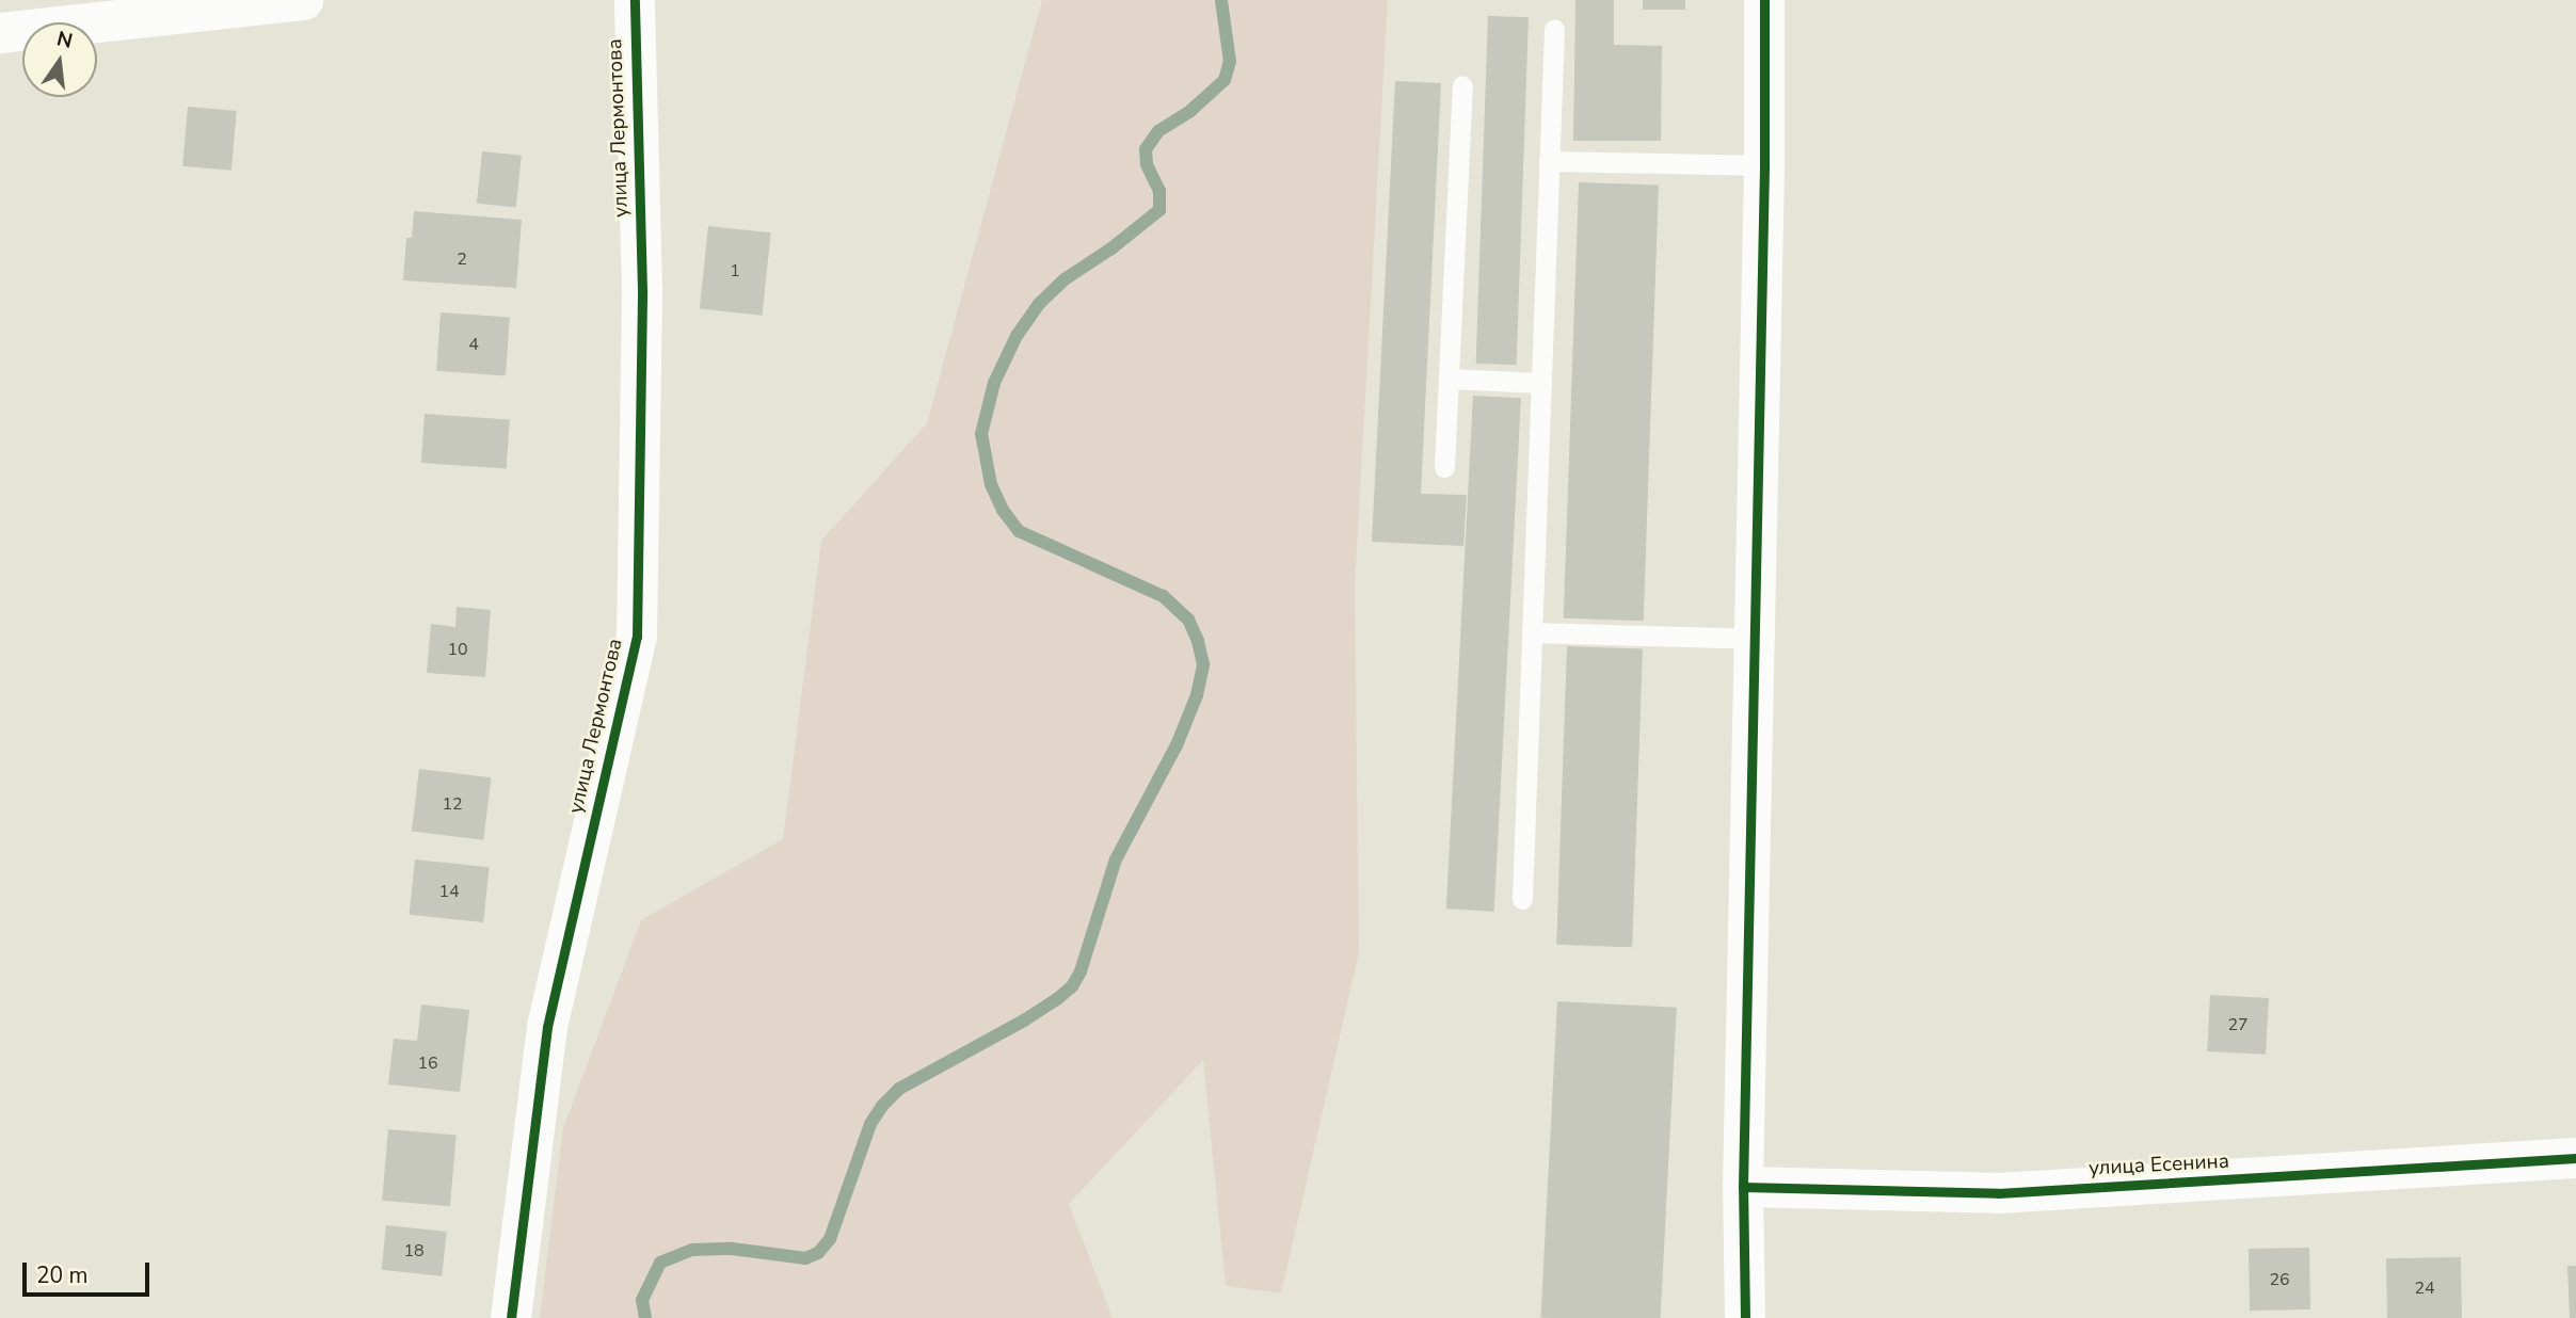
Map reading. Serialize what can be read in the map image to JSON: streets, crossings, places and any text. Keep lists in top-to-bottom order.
{
  "streets": {
    "street": ["улица Лермонтова", "улица Есенина"]
  },
  "house_numbers": [
    "2",
    "1",
    "4",
    "10",
    "12",
    "14",
    "27",
    "16",
    "18",
    "26",
    "24"
  ],
  "scale_bar": "20 m",
  "north": "top"
}
